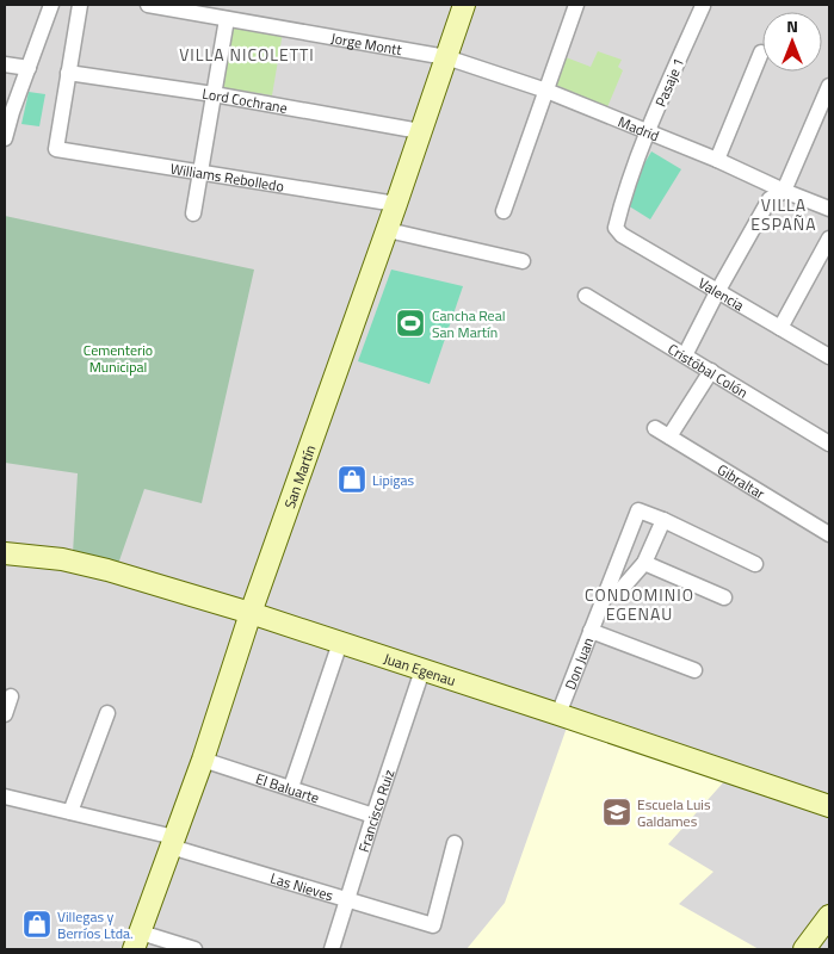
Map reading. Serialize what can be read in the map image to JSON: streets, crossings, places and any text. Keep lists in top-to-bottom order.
{
  "streets": {
    "main road": ["San Martín", "Juan Egenau"],
    "street": [
      "Jorge Montt",
      "Pasaje 1",
      "Lord Cochrane",
      "Madrid",
      "Williams Rebolledo",
      "Valencia",
      "Cristóbal Colón",
      "Gibraltar",
      "Don Juan",
      "El Baluarte",
      "Francisco Ruiz",
      "Las Nieves"
    ]
  },
  "crossings": [
    ["Jorge Montt", "Madrid"],
    ["Jorge Montt", "San Martín"],
    ["Pasaje 1", "Madrid"],
    ["Pasaje 1", "Valencia"],
    ["Lord Cochrane", "Williams Rebolledo"],
    ["Lord Cochrane", "San Martín"],
    ["Madrid", "San Martín"],
    ["Williams Rebolledo", "San Martín"],
    ["San Martín", "Juan Egenau"],
    ["San Martín", "El Baluarte"],
    ["San Martín", "Las Nieves"],
    ["Don Juan", "Juan Egenau"],
    ["Juan Egenau", "Francisco Ruiz"],
    ["El Baluarte", "Francisco Ruiz"],
    ["Francisco Ruiz", "Las Nieves"]
  ],
  "districts": ["VILLA NICOLETTI", "VILLA ESPAÑA", "CONDOMINIO EGENAU"],
  "parks": ["Cementerio Municipal"],
  "places": {
    "sports": ["Cancha Real San Martín"],
    "shop": ["Lipigas", "Villegas y Berríos Ltda."],
    "school or university": ["Escuela Luis Galdames"]
  },
  "north": "top"
}
